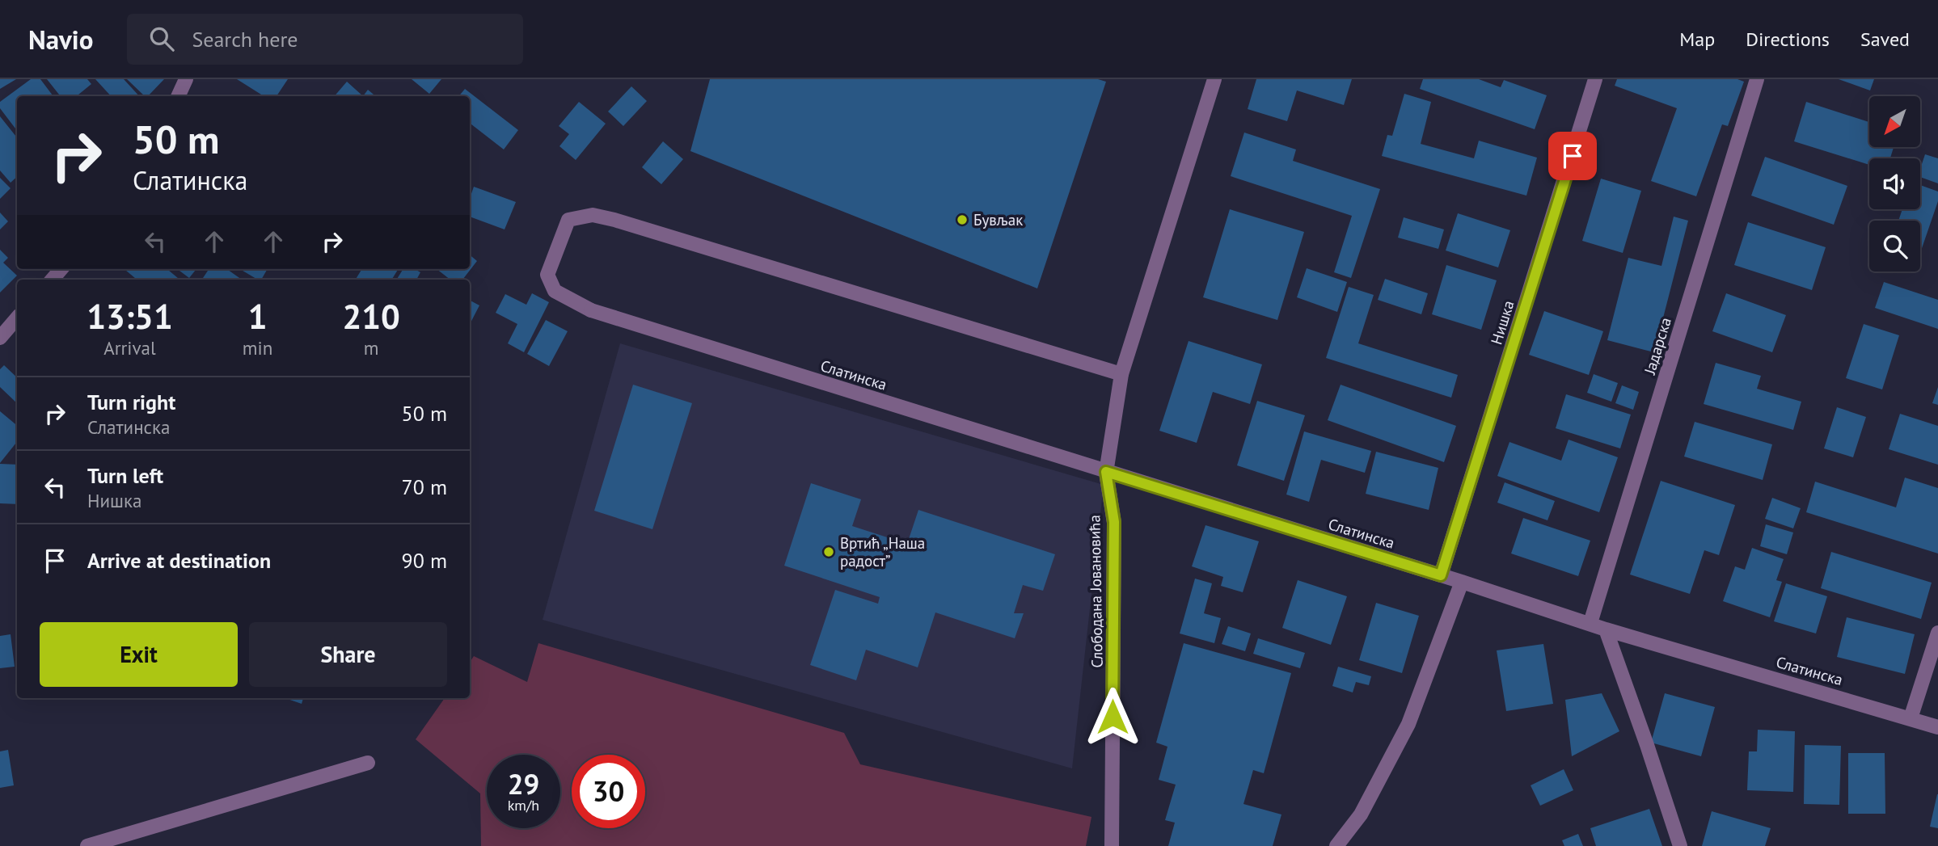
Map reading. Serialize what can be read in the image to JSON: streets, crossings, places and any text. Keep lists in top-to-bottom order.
{
  "streets": {
    "street": [
      "Нишка",
      "Јадарска",
      "Слатинска",
      "Слободана Јовановића"
    ]
  },
  "crossings": [
    ["Нишка", "Слатинска"],
    ["Јадарска", "Слатинска"],
    ["Слатинска", "Слободана Јовановића"]
  ],
  "places": ["Бувљак", "Вртић „Наша радост”"],
  "north": "bottom left",
  "page": {
    "header": "Navio",
    "search": "Search here",
    "nav": ["Map", "Directions", "Saved"],
    "turn": ["50 m", "Слатинска"],
    "eta": [
      "13:51",
      "Arrival",
      "1",
      "min",
      "210",
      "m"
    ],
    "list": [
      {
        "name": "Turn right",
        "note": "Слатинска",
        "value": "50 m"
      },
      {
        "name": "Turn left",
        "note": "Нишка",
        "value": "70 m"
      },
      {
        "name": "Arrive at destination",
        "value": "90 m"
      }
    ],
    "buttons": ["Exit", "Share"],
    "speed": "29 km/h",
    "limit": "30"
  }
}
